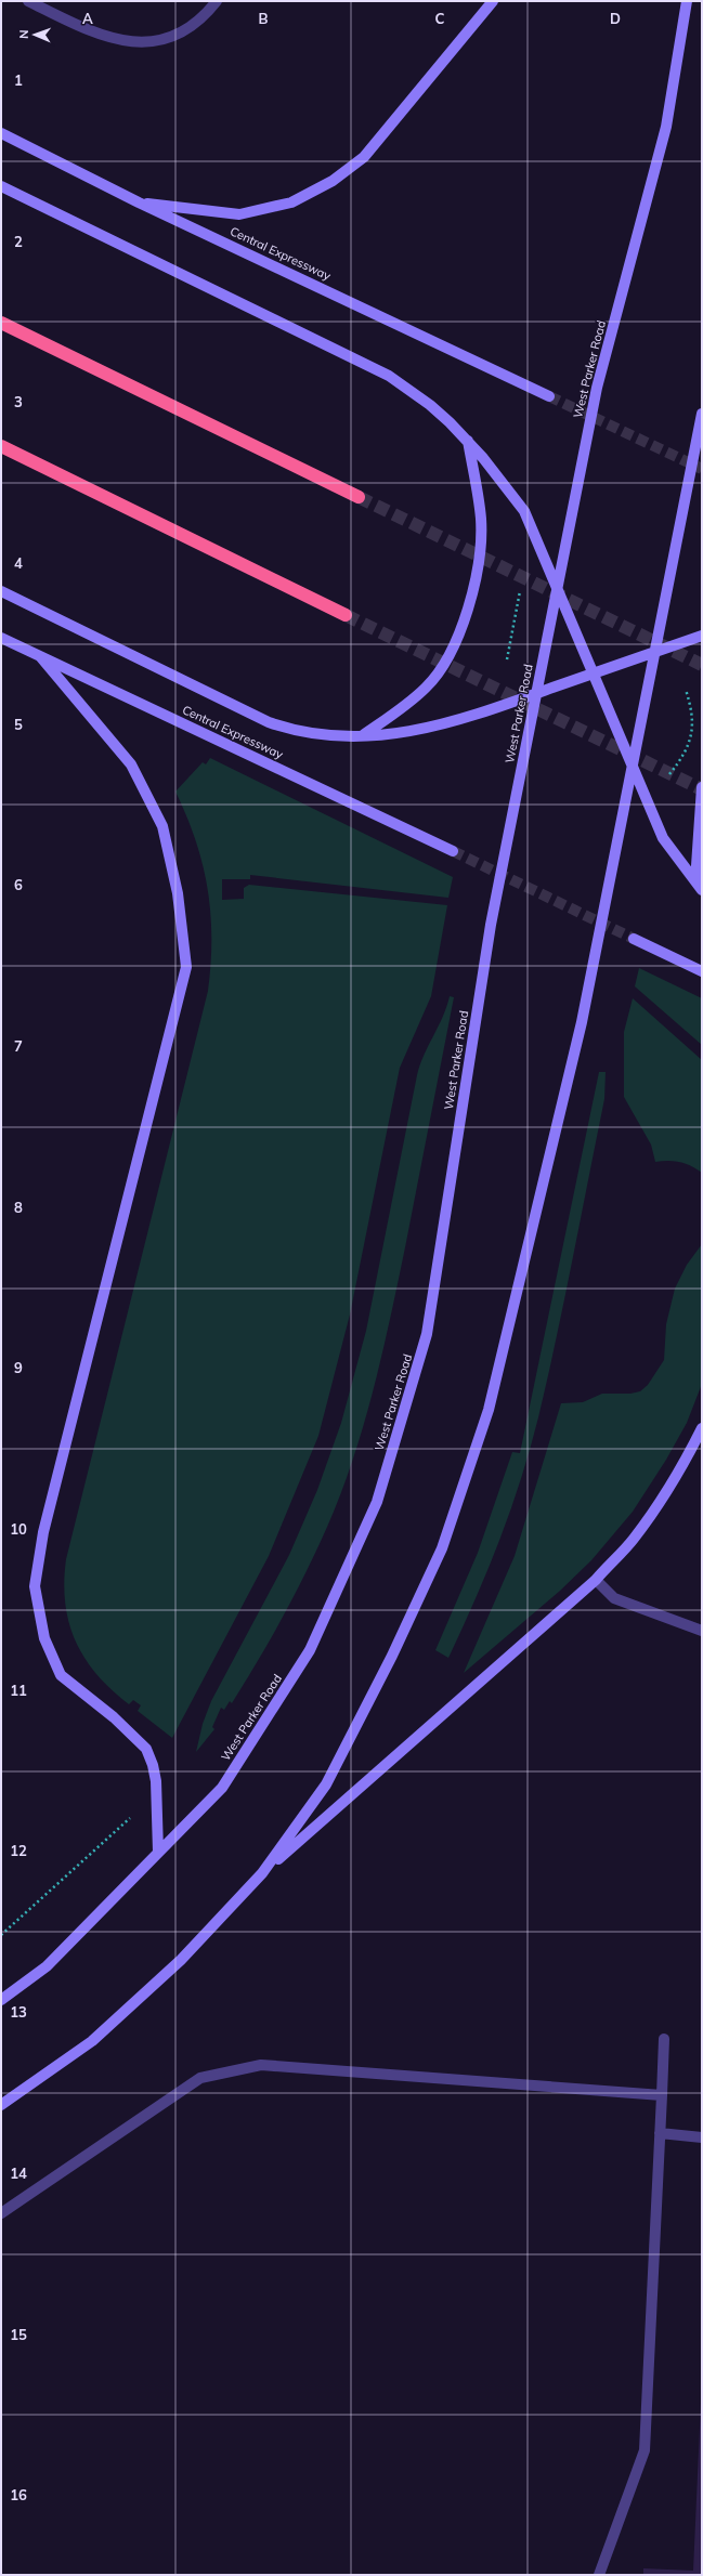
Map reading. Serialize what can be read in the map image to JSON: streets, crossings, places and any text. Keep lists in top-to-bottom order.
{
  "streets": {
    "main road": ["Central Expressway", "West Parker Road"]
  },
  "north": "left",
  "grid": {
    "columns": [
      "A",
      "B",
      "C",
      "D"
    ],
    "rows": [
      "1",
      "2",
      "3",
      "4",
      "5",
      "6",
      "7",
      "8",
      "9",
      "10",
      "11",
      "12",
      "13",
      "14",
      "15",
      "16"
    ]
  }
}
